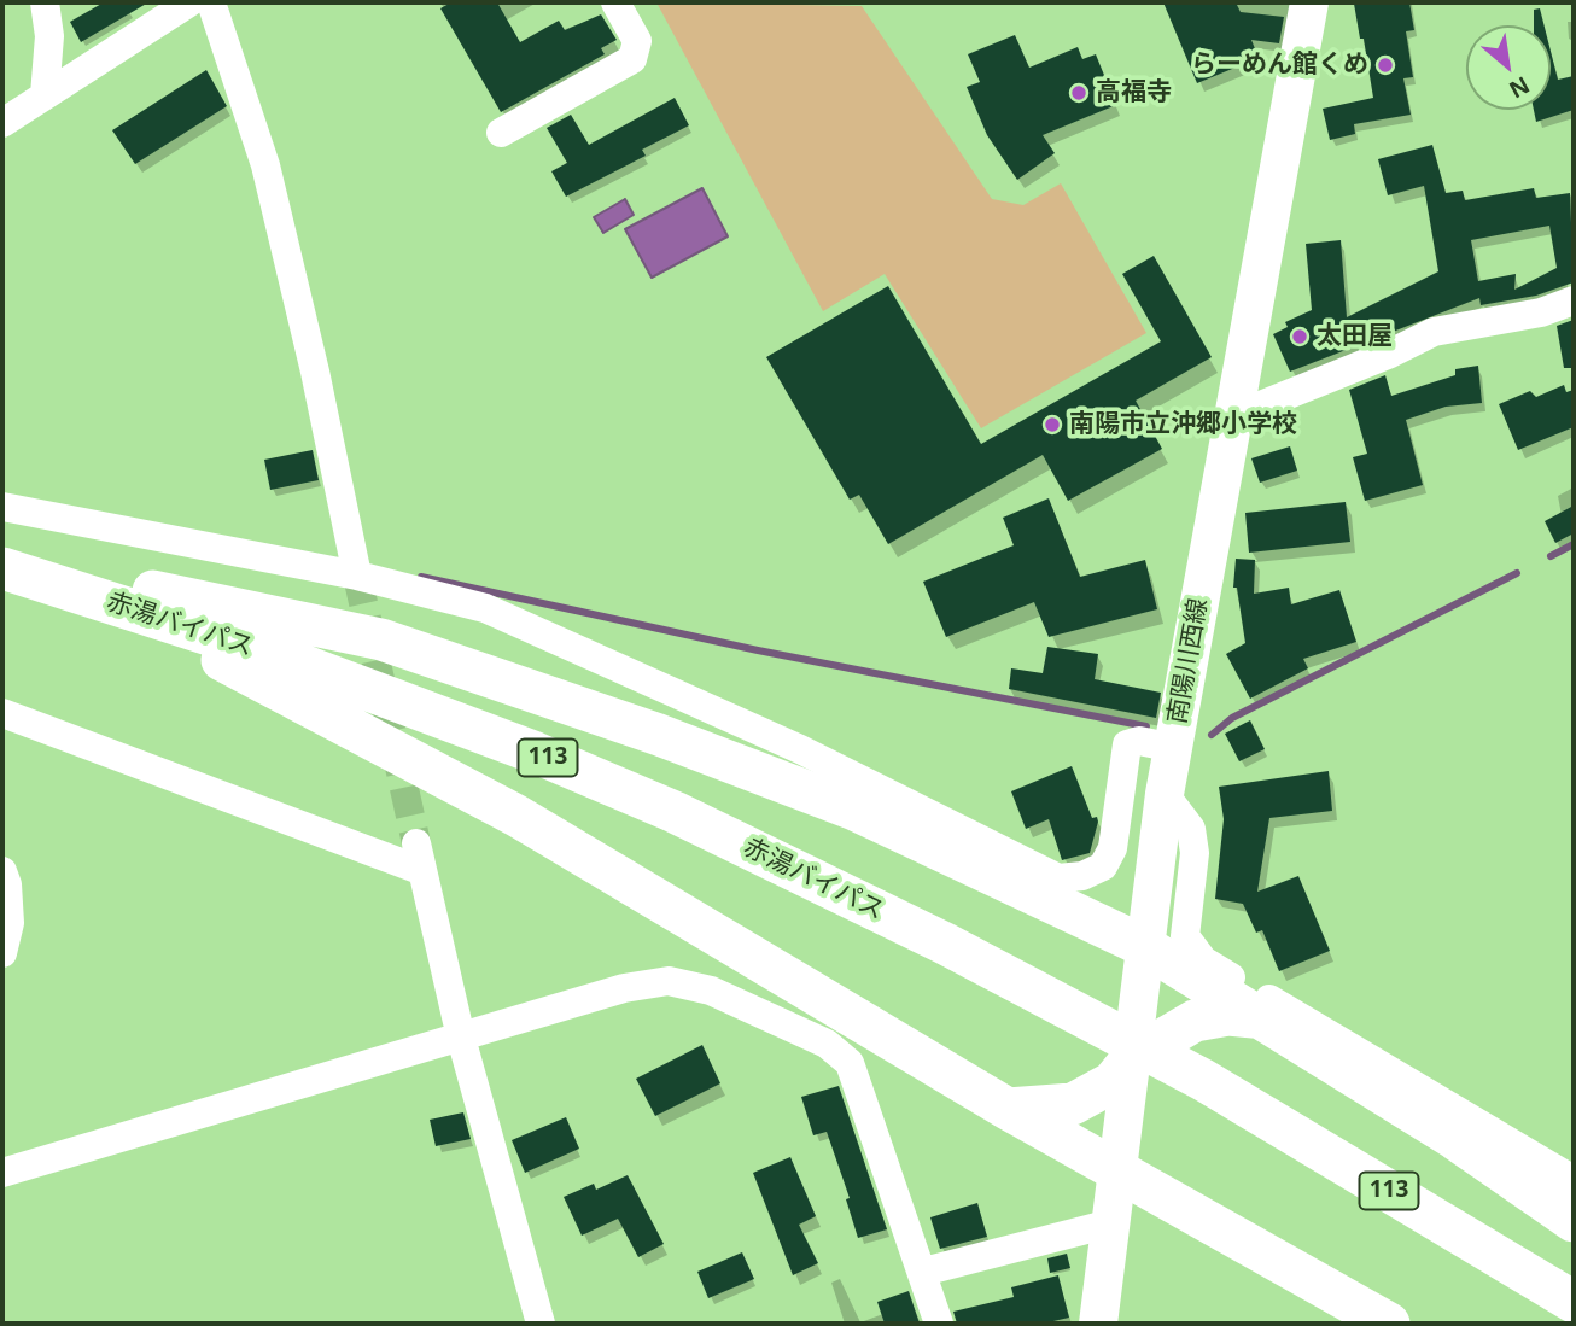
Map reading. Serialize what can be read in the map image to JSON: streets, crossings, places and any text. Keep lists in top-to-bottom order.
{
  "streets": {
    "highway": ["赤湯バイパス", "113"],
    "main road": ["南陽川西線"]
  },
  "places": [
    "らーめん館くめ",
    "高福寺",
    "太田屋",
    "南陽市立沖郷小学校"
  ],
  "north": "bottom right"
}
